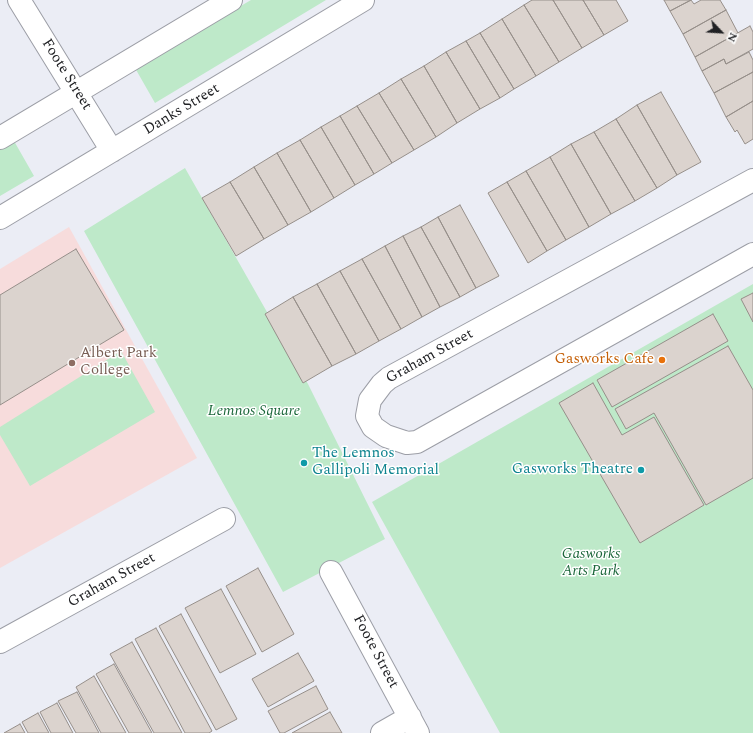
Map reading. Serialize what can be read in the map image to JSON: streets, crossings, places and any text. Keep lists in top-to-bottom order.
{
  "streets": {
    "street": ["Foote Street", "Danks Street", "Graham Street"]
  },
  "crossings": [
    ["Foote Street", "Danks Street"]
  ],
  "parks": ["Lemnos Square", "Gasworks Arts Park"],
  "places": [
    "Gasworks Cafe",
    "Albert Park College",
    "The Lemnos Gallipoli Memorial",
    "Gasworks Theatre"
  ],
  "north": "bottom right"
}
